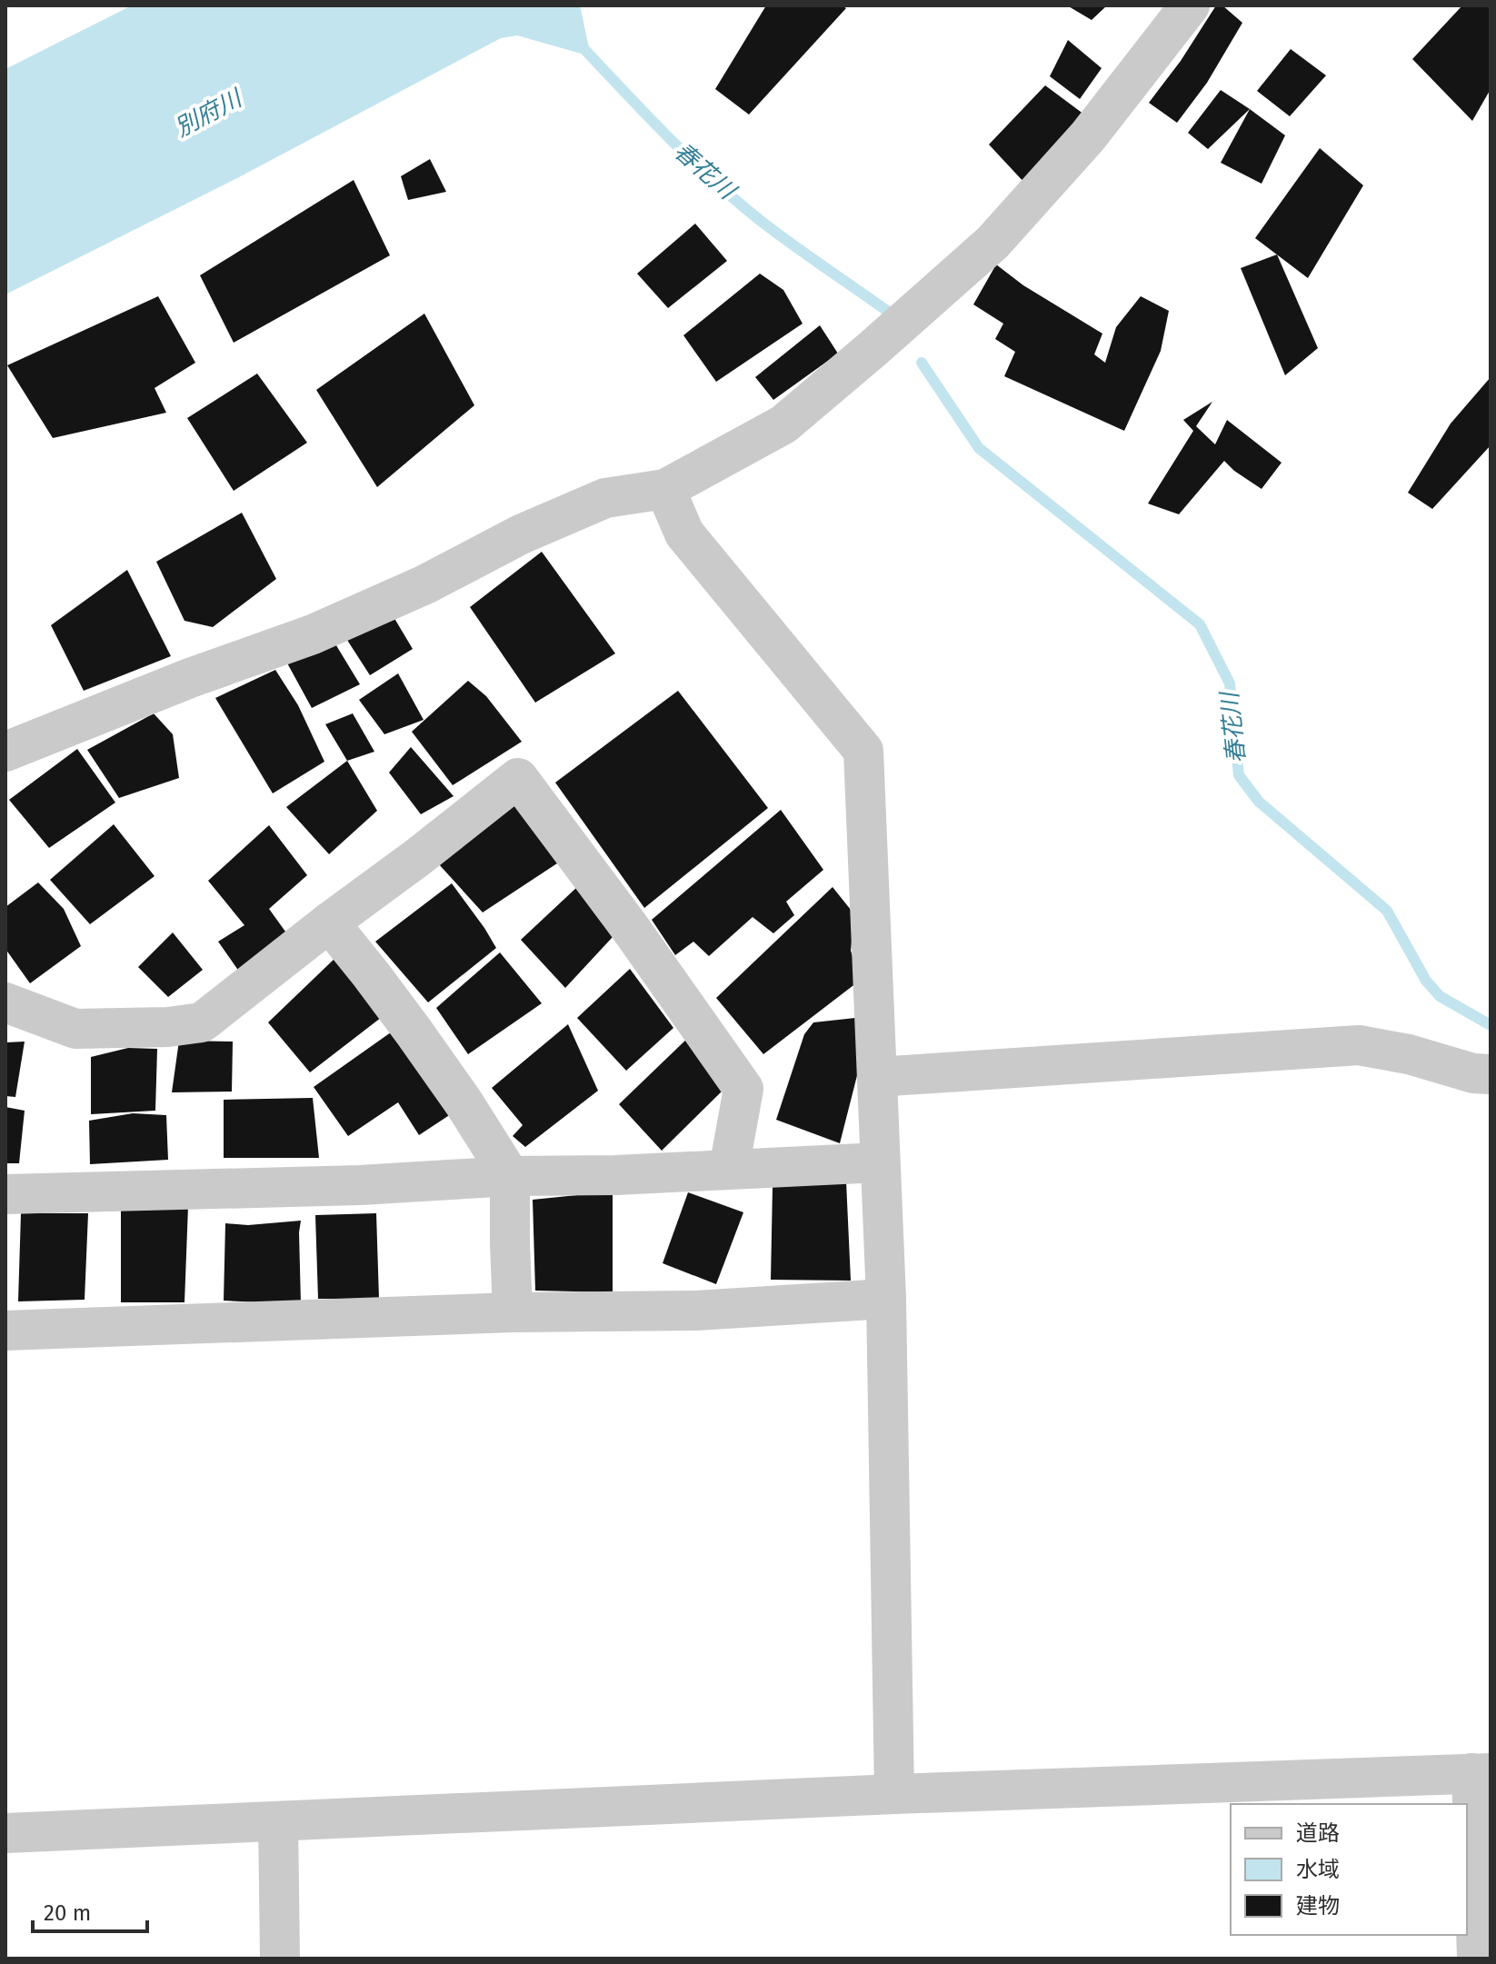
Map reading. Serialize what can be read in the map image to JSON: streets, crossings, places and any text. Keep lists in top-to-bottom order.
{
  "water": ["別府川", "春花川"],
  "legend": ["道路", "水域", "建物"],
  "scale_bar": "20 m"
}
